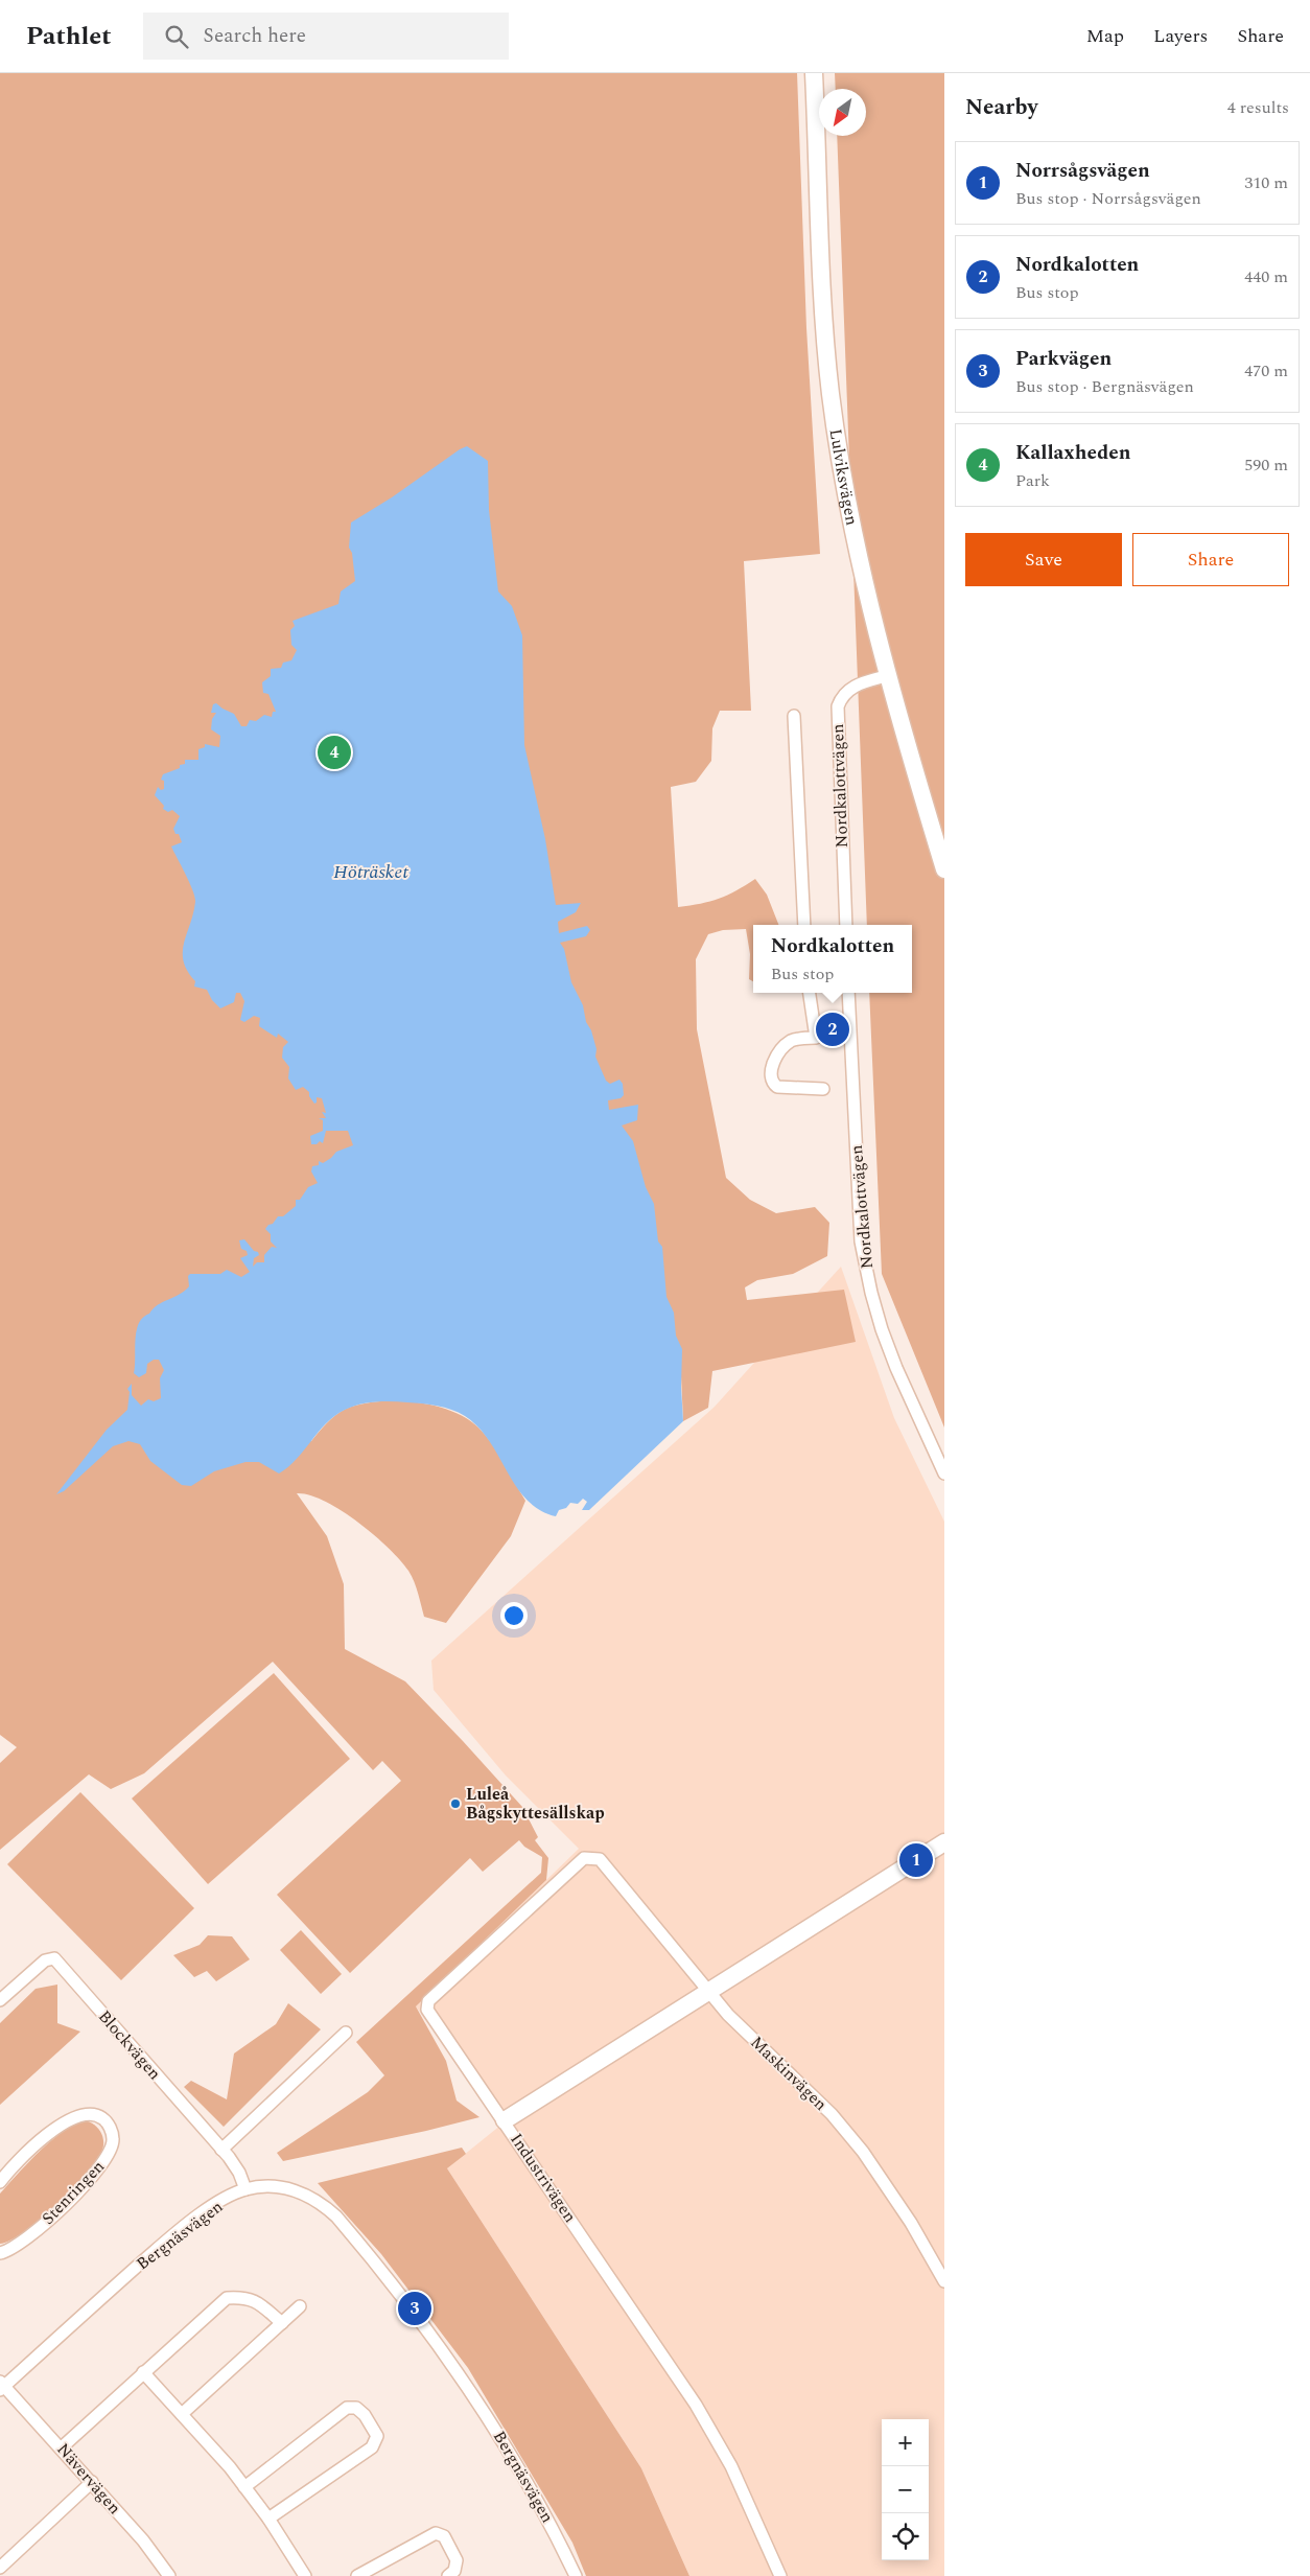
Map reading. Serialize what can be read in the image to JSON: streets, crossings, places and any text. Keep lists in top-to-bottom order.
{
  "streets": {
    "main road": ["Lulviksvägen"],
    "street": [
      "Nordkalottvägen",
      "Blockvägen",
      "Maskinvägen",
      "Industrivägen",
      "Stenringen",
      "Bergnäsvägen",
      "Nävervägen"
    ]
  },
  "crossings": [
    ["Lulviksvägen", "Nordkalottvägen"],
    ["Blockvägen", "Bergnäsvägen"],
    ["Maskinvägen", "Industrivägen"],
    ["Bergnäsvägen", "Nävervägen"]
  ],
  "water": ["Höträsket"],
  "places": ["Luleå Bågskyttesällskap"],
  "north": "bottom left",
  "page": {
    "header": "Pathlet",
    "search": "Search here",
    "nav": ["Map", "Layers", "Share"],
    "heading": ["Nearby", "4 results"],
    "list": [
      {
        "mark": "1",
        "name": "Norrsågsvägen",
        "note": "Bus stop · Norrsågsvägen",
        "value": "310 m"
      },
      {
        "mark": "2",
        "name": "Nordkalotten",
        "note": "Bus stop",
        "value": "440 m"
      },
      {
        "mark": "3",
        "name": "Parkvägen",
        "note": "Bus stop · Bergnäsvägen",
        "value": "470 m"
      },
      {
        "mark": "4",
        "name": "Kallaxheden",
        "note": "Park",
        "value": "590 m"
      }
    ],
    "buttons": ["Save", "Share"],
    "pins": [
      "4",
      "2",
      "1",
      "3"
    ],
    "popup": ["Nordkalotten", "Bus stop"],
    "map_buttons": ["+", "−"]
  }
}
